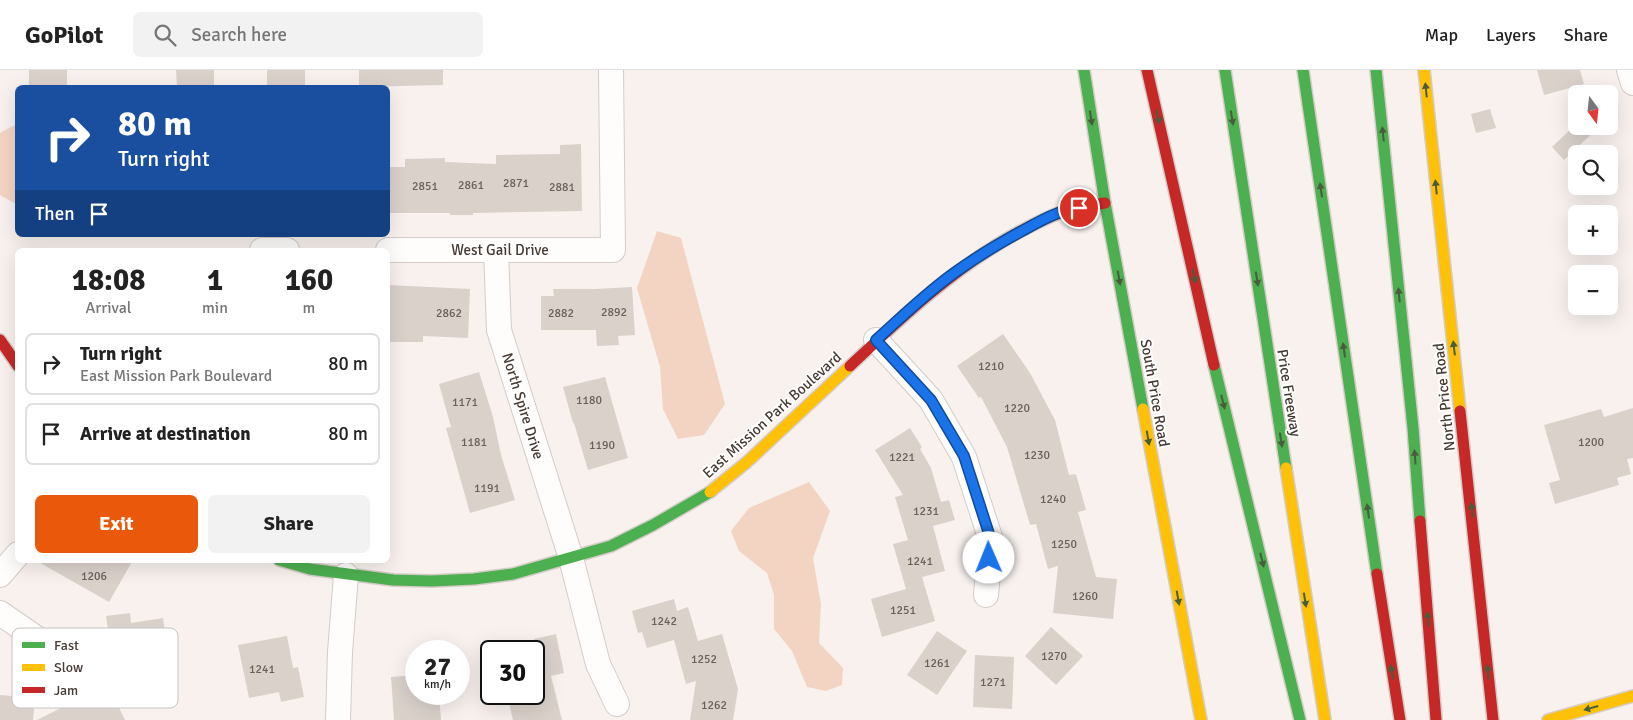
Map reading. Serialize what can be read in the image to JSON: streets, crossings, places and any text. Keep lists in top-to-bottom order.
{
  "streets": {
    "main road": [
      "South Price Road",
      "Price Freeway",
      "North Price Road",
      "East Mission Park Boulevard"
    ],
    "street": ["West Gail Drive", "North Spire Drive"]
  },
  "crossings": [
    ["West Gail Drive", "North Spire Drive"],
    ["South Price Road", "East Mission Park Boulevard"],
    ["North Spire Drive", "East Mission Park Boulevard"]
  ],
  "house_numbers": [
    "2871",
    "2861",
    "2851",
    "2881",
    "2892",
    "2862",
    "2882",
    "1210",
    "1180",
    "1171",
    "1220",
    "1181",
    "1200",
    "1190",
    "1230",
    "1221",
    "1191",
    "1240",
    "1231",
    "1250",
    "1241",
    "1206",
    "1260",
    "1251",
    "1242",
    "1270",
    "1252",
    "1261",
    "1241",
    "1271",
    "1262"
  ],
  "legend": ["Fast", "Slow", "Jam"],
  "north": "bottom",
  "page": {
    "header": "GoPilot",
    "search": "Search here",
    "nav": ["Map", "Layers", "Share"],
    "map_buttons": ["+", "−"],
    "turn": ["80 m", "Turn right"],
    "then": "Then",
    "eta": [
      "18:08",
      "Arrival",
      "1",
      "min",
      "160",
      "m"
    ],
    "list": [
      {
        "name": "Turn right",
        "note": "East Mission Park Boulevard",
        "value": "80 m"
      },
      {
        "name": "Arrive at destination",
        "value": "80 m"
      }
    ],
    "buttons": ["Exit", "Share"],
    "speed": "27 km/h",
    "limit": "30"
  }
}
